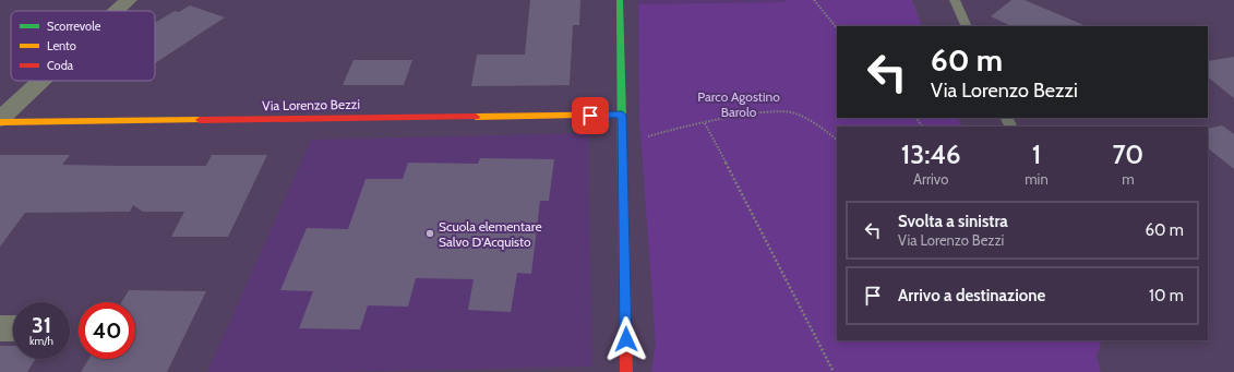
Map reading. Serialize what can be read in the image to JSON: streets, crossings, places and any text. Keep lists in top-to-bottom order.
{
  "streets": {
    "street": ["Via Lorenzo Bezzi"]
  },
  "parks": ["Parco Agostino Barolo"],
  "places": ["Scuola elementare Salvo D'Acquisto"],
  "legend": ["Scorrevole", "Lento", "Coda"],
  "page": {
    "turn": ["60 m", "Via Lorenzo Bezzi"],
    "eta": [
      "13:46",
      "Arrivo",
      "1",
      "min",
      "70",
      "m"
    ],
    "list": [
      {
        "name": "Svolta a sinistra",
        "note": "Via Lorenzo Bezzi",
        "value": "60 m"
      },
      {
        "name": "Arrivo a destinazione",
        "value": "10 m"
      }
    ],
    "speed": "31 km/h",
    "limit": "40"
  }
}
